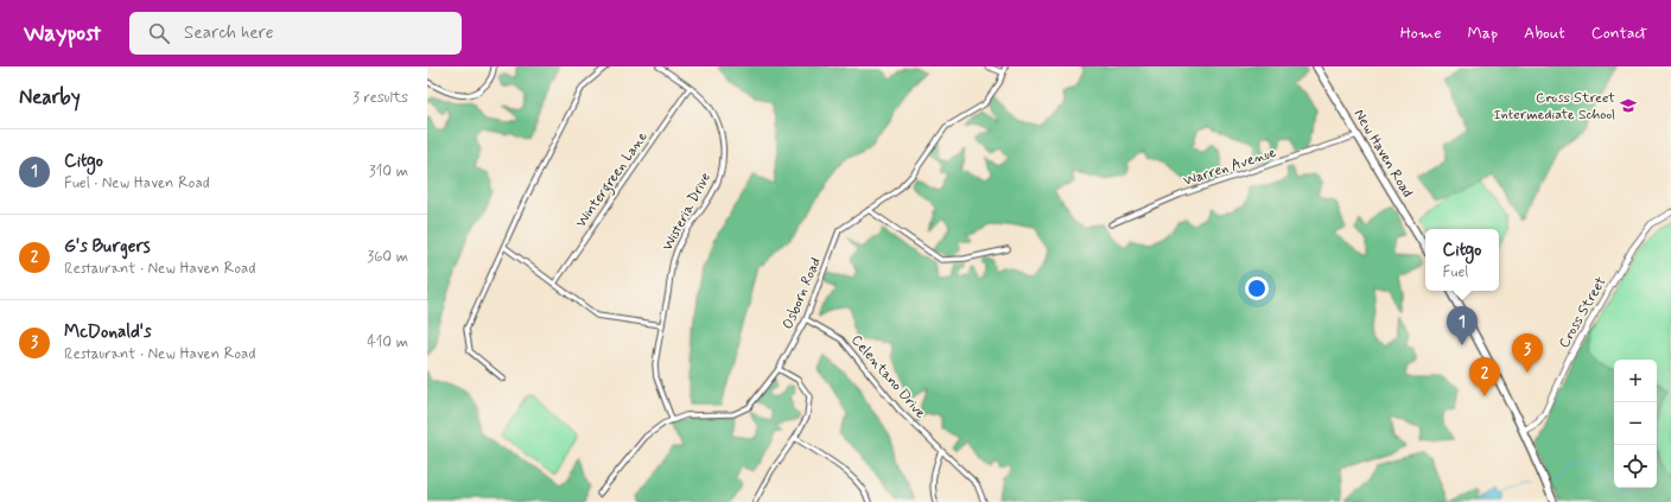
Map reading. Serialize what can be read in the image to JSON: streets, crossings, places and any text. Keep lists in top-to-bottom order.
{
  "streets": {
    "main road": ["New Haven Road"],
    "street": [
      "Warren Avenue",
      "Wintergreen Lane",
      "Wisteria Drive",
      "Osborn Road",
      "Cross Street",
      "Celentano Drive"
    ]
  },
  "crossings": [
    ["New Haven Road", "Warren Avenue"],
    ["Wintergreen Lane", "Wisteria Drive"],
    ["Wisteria Drive", "Osborn Road"],
    ["Osborn Road", "Celentano Drive"]
  ],
  "places": {
    "school or university": ["Cross Street Intermediate School"]
  },
  "page": {
    "header": "Waypost",
    "search": "Search here",
    "nav": [
      "Home",
      "Map",
      "About",
      "Contact"
    ],
    "heading": ["Nearby", "3 results"],
    "list": [
      {
        "mark": "1",
        "name": "Citgo",
        "note": "Fuel · New Haven Road",
        "value": "310 m"
      },
      {
        "mark": "2",
        "name": "G's Burgers",
        "note": "Restaurant · New Haven Road",
        "value": "360 m"
      },
      {
        "mark": "3",
        "name": "McDonald's",
        "note": "Restaurant · New Haven Road",
        "value": "410 m"
      }
    ],
    "popup": ["Citgo", "Fuel"],
    "pins": ["1", "3", "2"],
    "map_buttons": ["+", "−"]
  }
}
